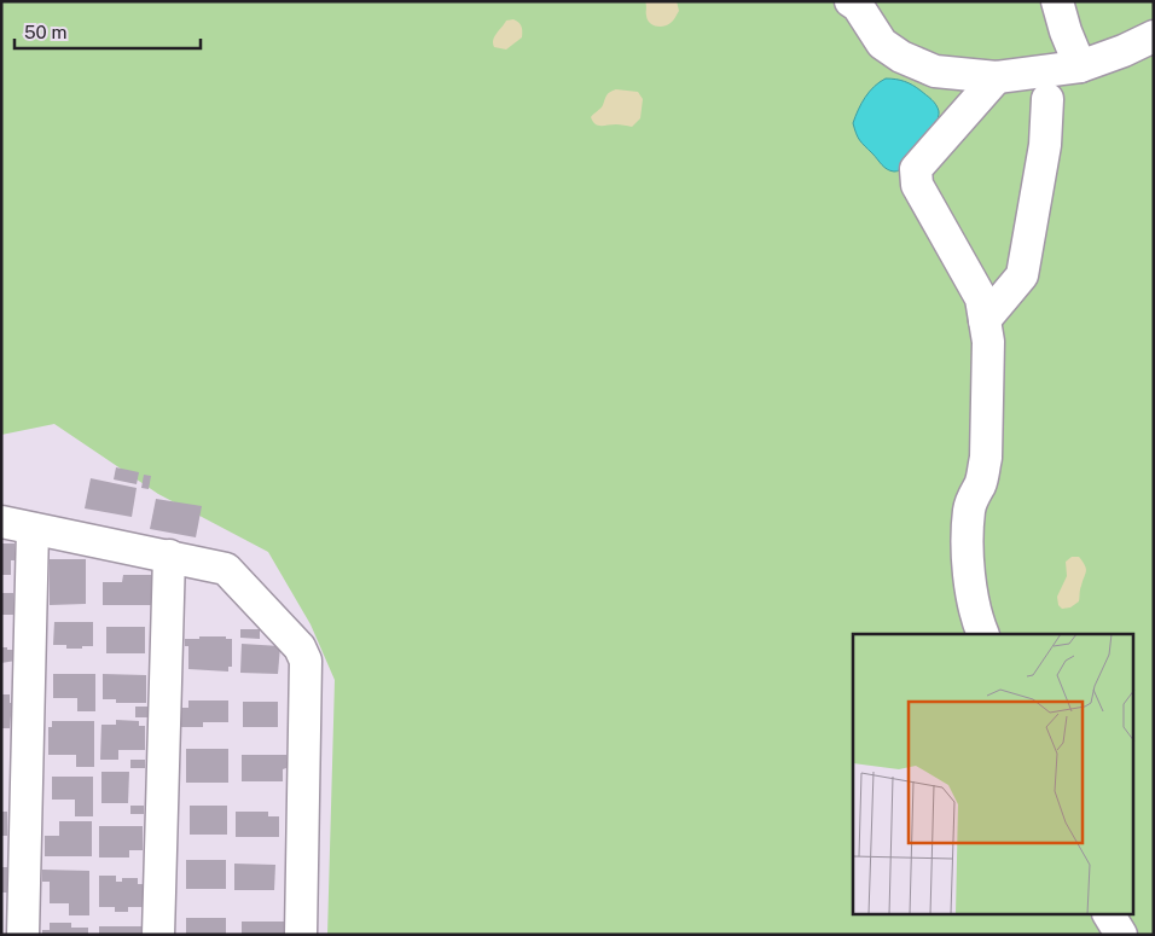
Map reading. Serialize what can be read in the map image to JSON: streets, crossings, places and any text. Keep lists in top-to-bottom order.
{
  "scale_bar": "50 m"
}
